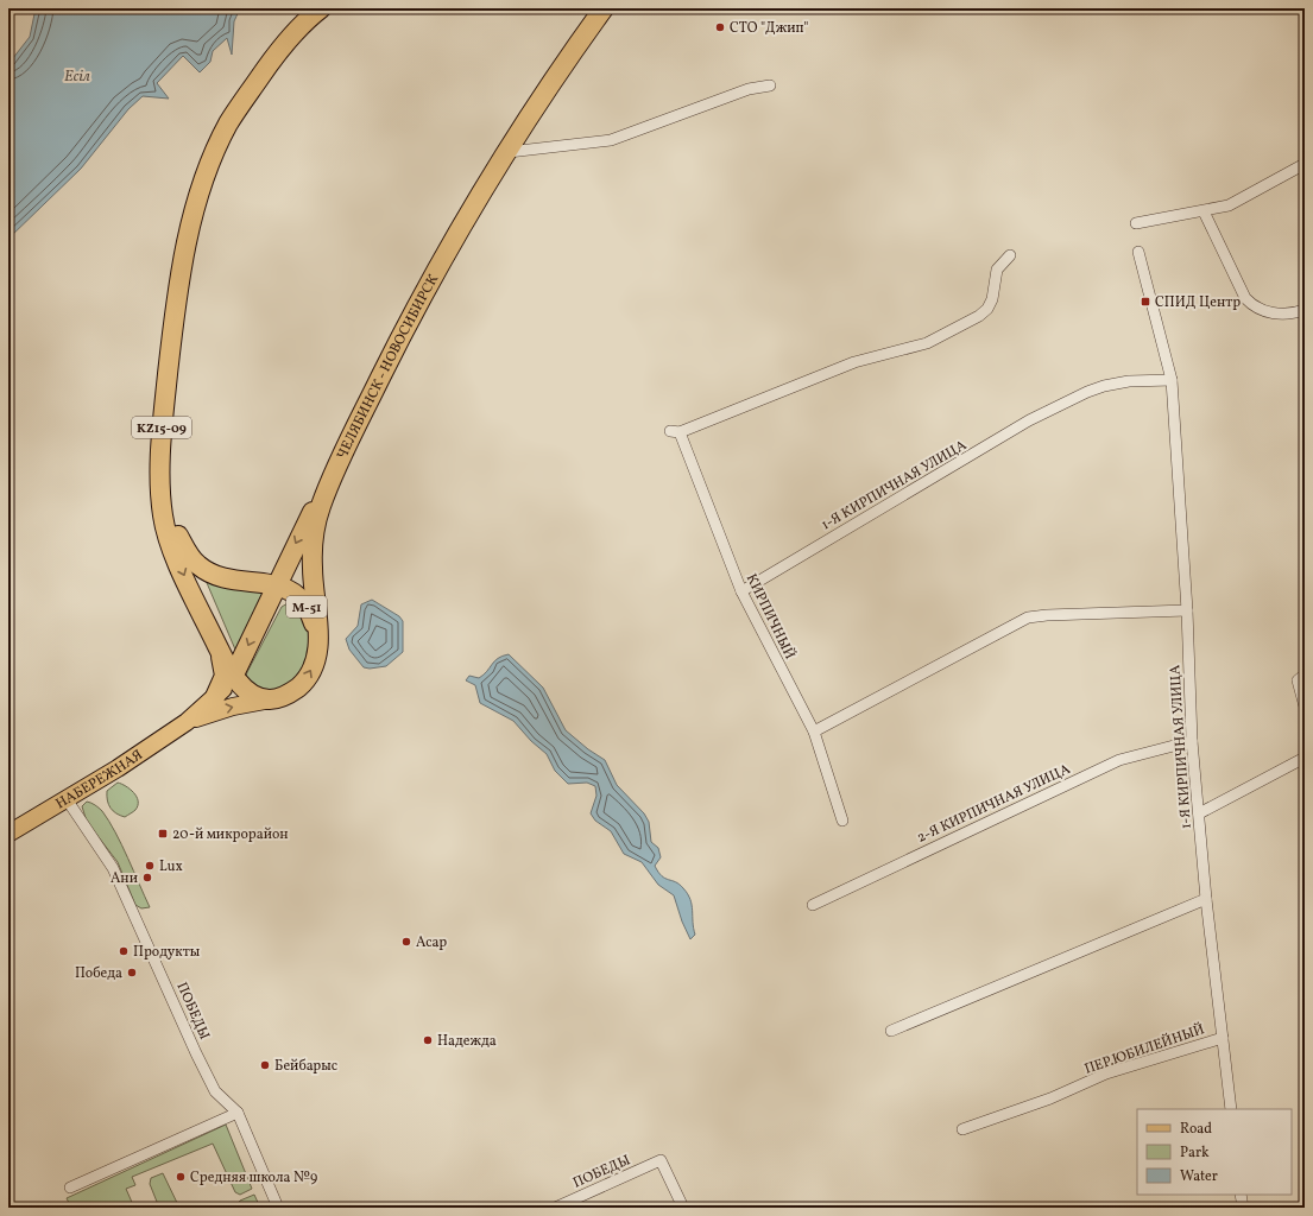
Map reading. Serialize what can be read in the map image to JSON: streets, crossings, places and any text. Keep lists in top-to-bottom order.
{
  "streets": {
    "highway": ["ЧЕЛЯБИНСК - НОВОСИБИРСК", "KZ15-09", "M-51"],
    "main road": ["НАБЕРЕЖНАЯ"],
    "street": [
      "1-Я КИРПИЧНАЯ УЛИЦА",
      "КИРПИЧНЫЙ",
      "2-Я КИРПИЧНАЯ УЛИЦА",
      "ПОБЕДЫ",
      "ПЕР.ЮБИЛЕЙНЫЙ"
    ]
  },
  "crossings": [
    ["ЧЕЛЯБИНСК - НОВОСИБИРСК", "KZ15-09"],
    ["ЧЕЛЯБИНСК - НОВОСИБИРСК", "M-51"],
    ["ЧЕЛЯБИНСК - НОВОСИБИРСК", "НАБЕРЕЖНАЯ"],
    ["KZ15-09", "M-51"],
    ["KZ15-09", "НАБЕРЕЖНАЯ"],
    ["1-Я КИРПИЧНАЯ УЛИЦА", "КИРПИЧНЫЙ"],
    ["1-Я КИРПИЧНАЯ УЛИЦА", "2-Я КИРПИЧНАЯ УЛИЦА"],
    ["1-Я КИРПИЧНАЯ УЛИЦА", "ПЕР.ЮБИЛЕЙНЫЙ"],
    ["M-51", "НАБЕРЕЖНАЯ"],
    ["НАБЕРЕЖНАЯ", "ПОБЕДЫ"]
  ],
  "water": ["Есіл"],
  "places": {
    "other": [
      "СТО \"Джип\"",
      "Lux",
      "Ани",
      "Асар",
      "Продукты",
      "Победа",
      "Надежда",
      "Бейбарыс",
      "Средняя школа №9"
    ],
    "transit": ["СПИД Центр", "20-й микрорайон"]
  },
  "legend": ["Road", "Park", "Water"]
}
